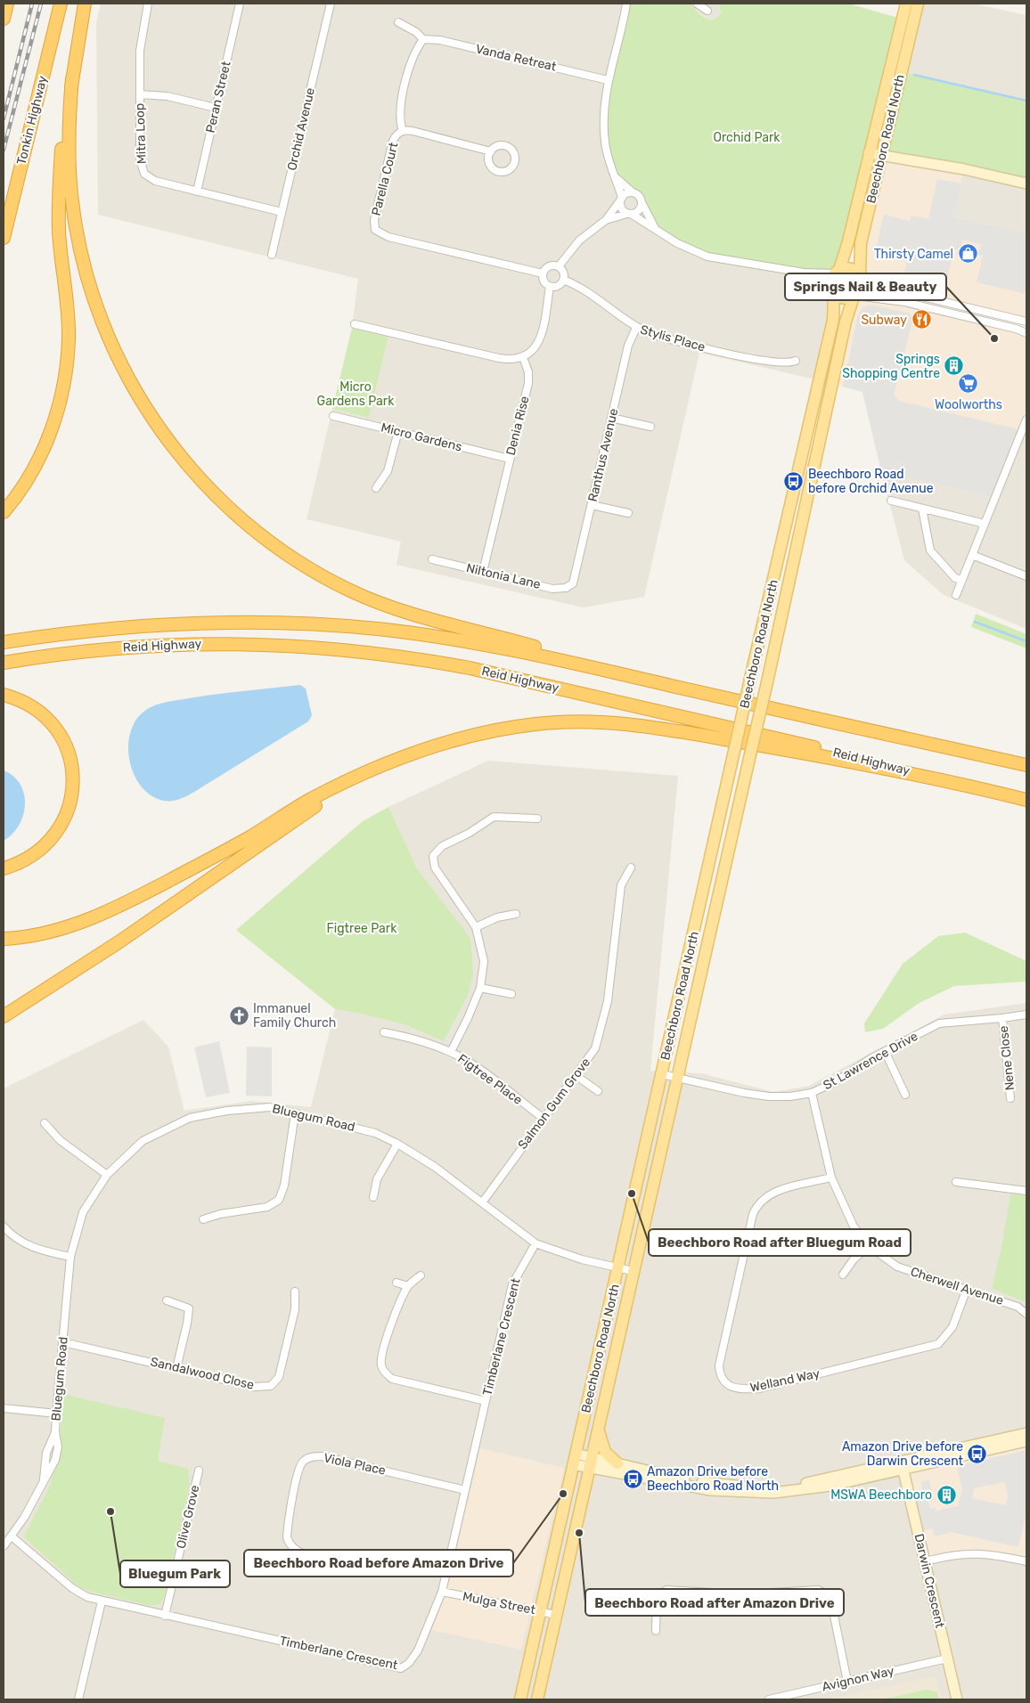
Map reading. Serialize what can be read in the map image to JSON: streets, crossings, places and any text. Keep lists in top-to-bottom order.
{
  "streets": {
    "highway": ["Tonkin Highway", "Reid Highway"],
    "main road": ["Beechboro Road North"],
    "street": [
      "Vanda Retreat",
      "Peran Street",
      "Orchid Avenue",
      "Mitra Loop",
      "Parella Court",
      "Stylis Place",
      "Denia Rise",
      "Micro Gardens",
      "Ranthus Avenue",
      "Niltonia Lane",
      "Nene Close",
      "St Lawrence Drive",
      "Figtree Place",
      "Salmon Gum Grove",
      "Bluegum Road",
      "Cherwell Avenue",
      "Timberlane Crescent",
      "Sandalwood Close",
      "Welland Way",
      "Viola Place",
      "Olive Grove",
      "Darwin Crescent",
      "Mulga Street",
      "Avignon Way"
    ]
  },
  "crossings": [
    ["Peran Street", "Mitra Loop"],
    ["Orchid Avenue", "Mitra Loop"],
    ["Beechboro Road North", "St Lawrence Drive"],
    ["Beechboro Road North", "Bluegum Road"],
    ["Beechboro Road North", "Mulga Street"],
    ["Parella Court", "Stylis Place"],
    ["Stylis Place", "Ranthus Avenue"],
    ["Denia Rise", "Micro Gardens"],
    ["Denia Rise", "Niltonia Lane"],
    ["Ranthus Avenue", "Niltonia Lane"],
    ["Nene Close", "St Lawrence Drive"],
    ["St Lawrence Drive", "Cherwell Avenue"],
    ["Figtree Place", "Salmon Gum Grove"],
    ["Salmon Gum Grove", "Bluegum Road"],
    ["Bluegum Road", "Timberlane Crescent"],
    ["Bluegum Road", "Sandalwood Close"],
    ["Cherwell Avenue", "Welland Way"],
    ["Timberlane Crescent", "Viola Place"],
    ["Timberlane Crescent", "Olive Grove"],
    ["Timberlane Crescent", "Mulga Street"],
    ["Darwin Crescent", "Avignon Way"]
  ],
  "parks": ["Orchid Park", "Micro Gardens Park", "Figtree Park"],
  "places": {
    "shop": ["Thirsty Camel"],
    "restaurant": ["Subway"],
    "other": [
      "Springs Nail & Beauty",
      "Beechboro Road after Bluegum Road",
      "Beechboro Road before Amazon Drive",
      "Bluegum Park",
      "Beechboro Road after Amazon Drive"
    ],
    "building": ["Springs Shopping Centre", "MSWA Beechboro"],
    "supermarket": ["Woolworths"],
    "bus stop": ["Beechboro Road before Orchid Avenue", "Amazon Drive before Darwin Crescent", "Amazon Drive before Beechboro Road North"],
    "church": ["Immanuel Family Church"]
  }
}
